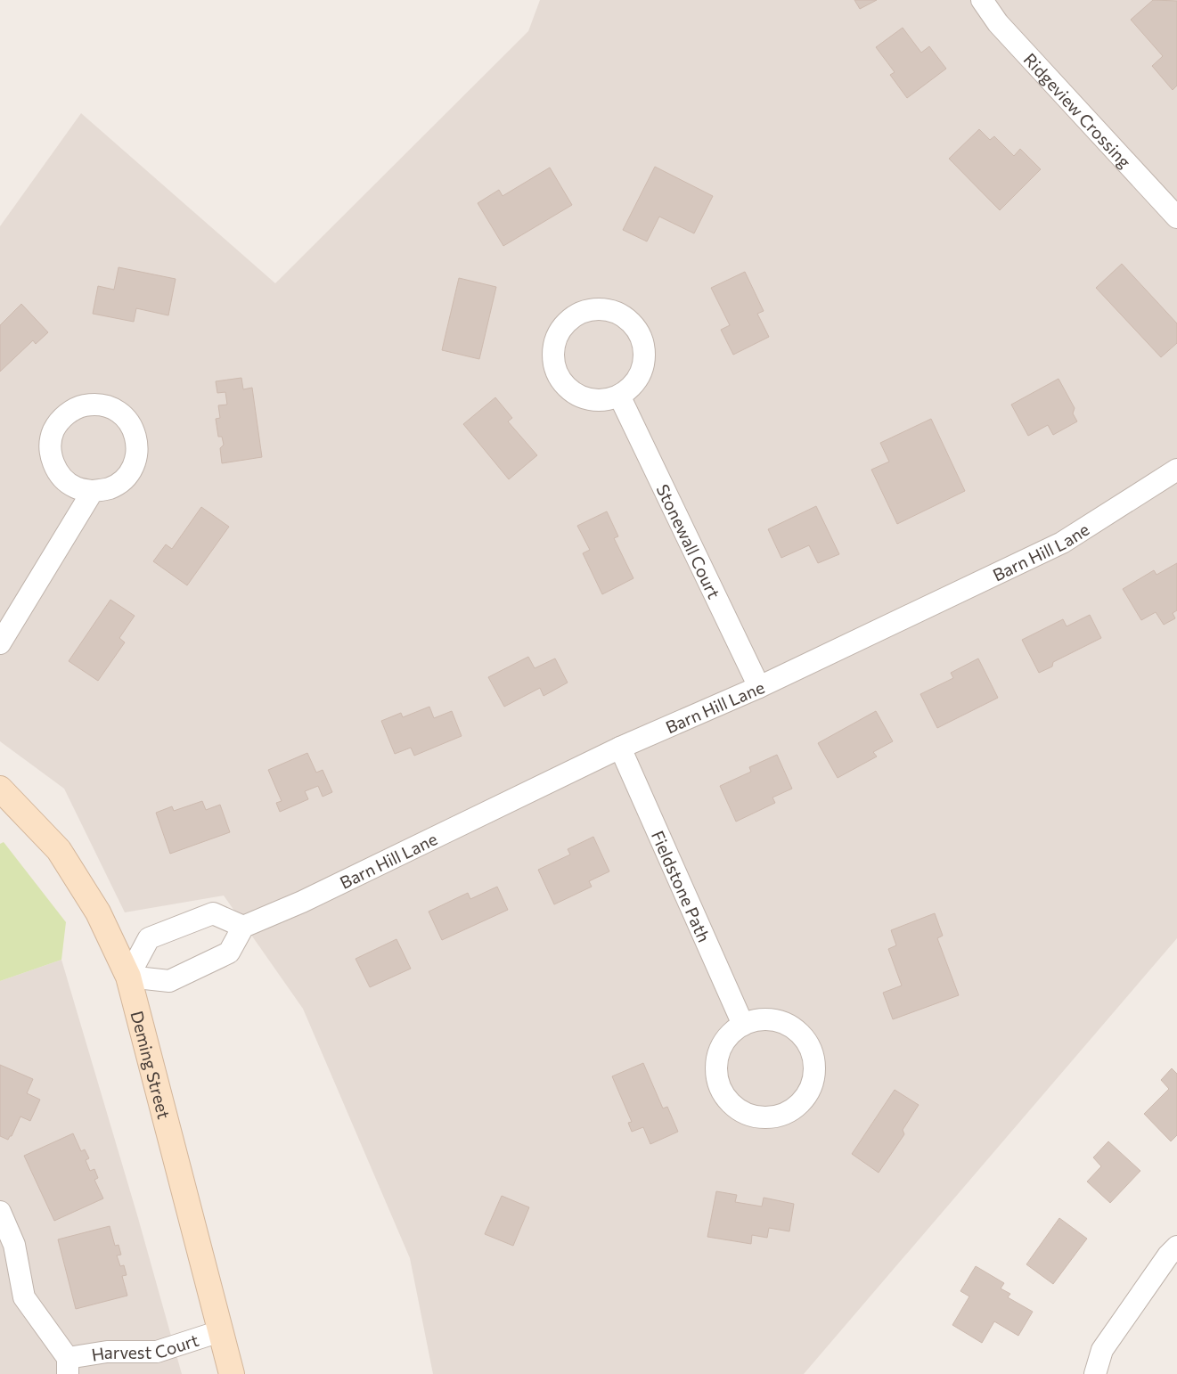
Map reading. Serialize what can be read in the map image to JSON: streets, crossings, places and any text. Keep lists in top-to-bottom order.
{
  "streets": {
    "street": [
      "Ridgeview Crossing",
      "Stonewall Court",
      "Barn Hill Lane",
      "Fieldstone Path",
      "Deming Street",
      "Harvest Court"
    ]
  },
  "crossings": [
    ["Stonewall Court", "Barn Hill Lane"],
    ["Barn Hill Lane", "Fieldstone Path"],
    ["Deming Street", "Harvest Court"]
  ]
}
